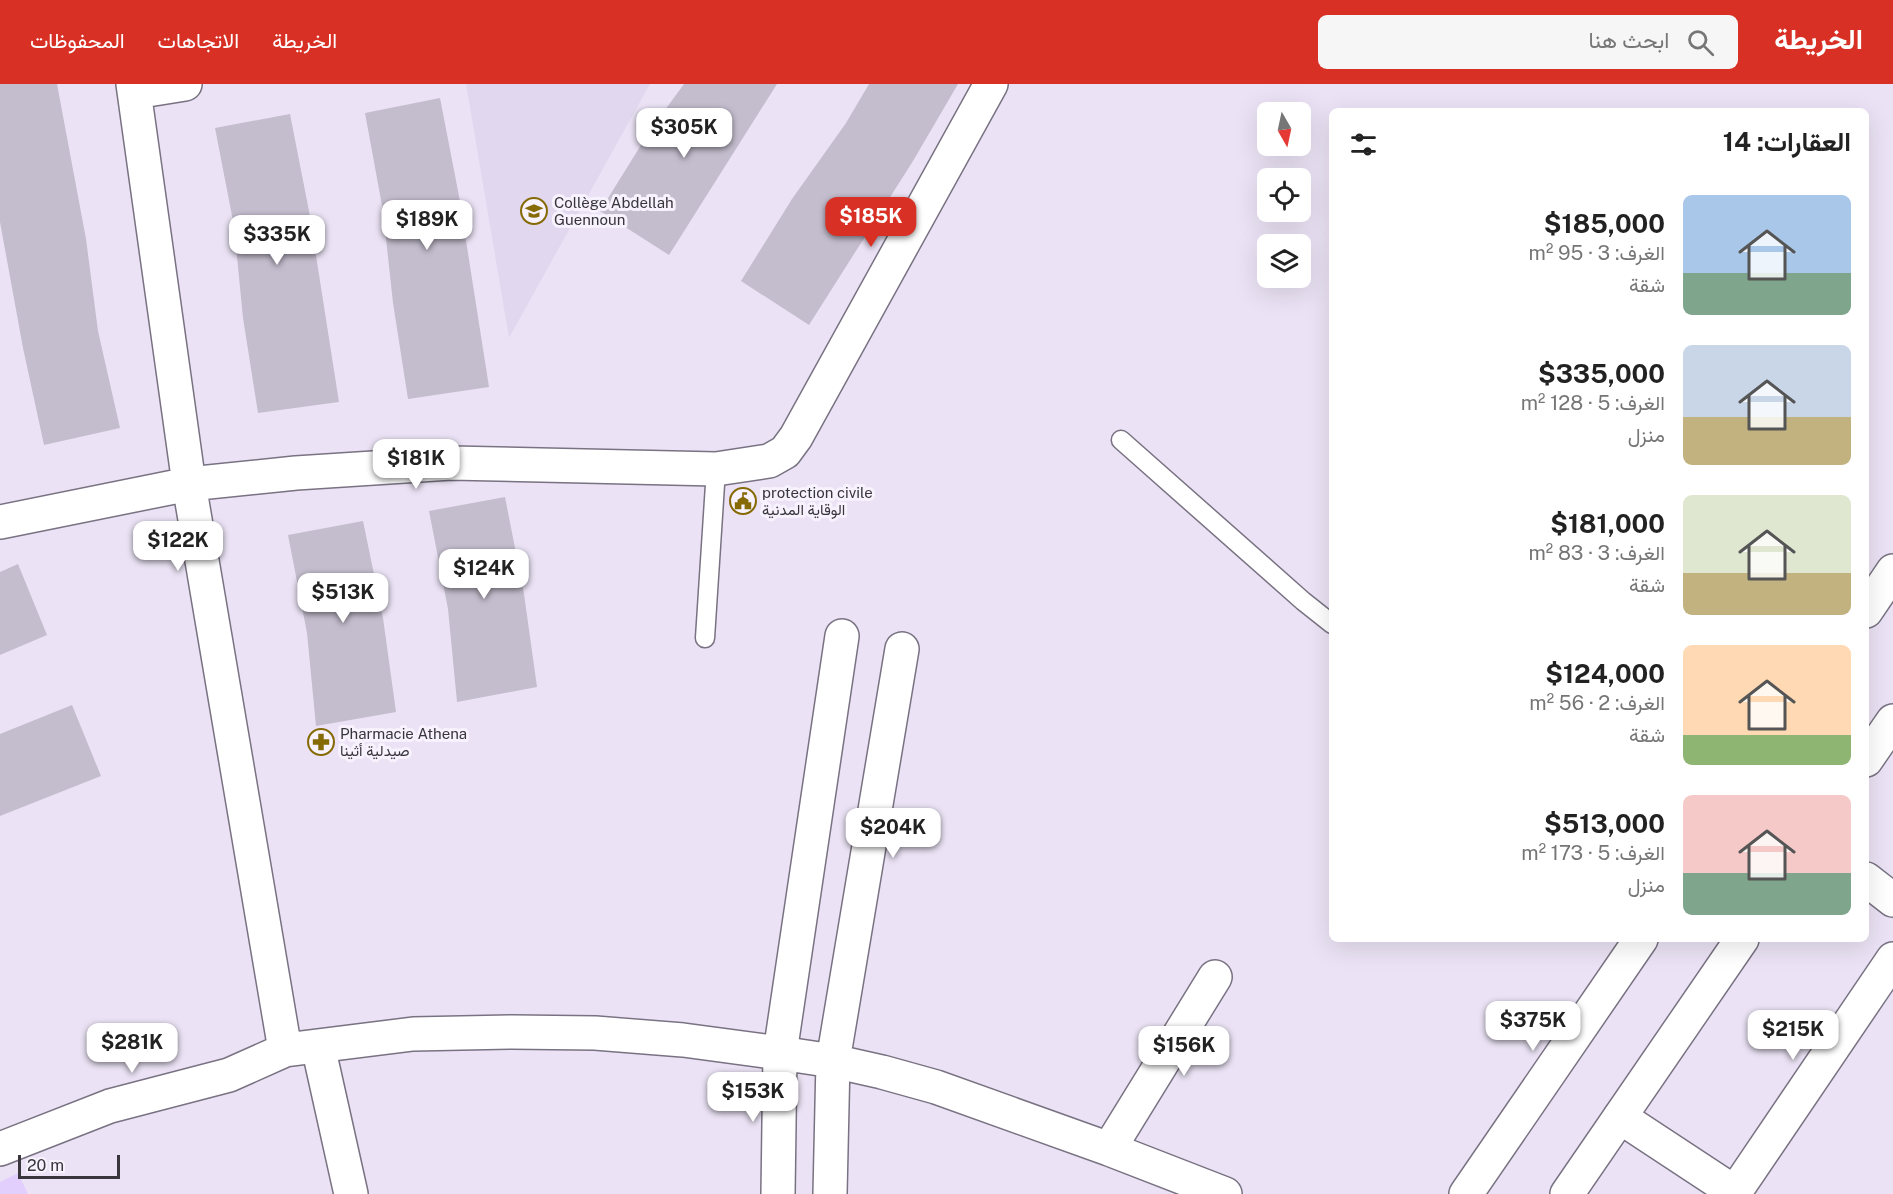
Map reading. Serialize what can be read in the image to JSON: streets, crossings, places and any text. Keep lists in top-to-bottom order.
{
  "places": {
    "school or university": ["Collège Abdellah Guennoun"],
    "public building": ["protection civile الوقاية المدنية"],
    "pharmacy": ["Pharmacie Athena صيدلية أثينا"]
  },
  "scale_bar": "20 m",
  "north": "bottom",
  "page": {
    "header": "الخريطة",
    "search": "ابحث هنا",
    "nav": ["الخريطة", "الاتجاهات", "المحفوظات"],
    "price": [
      "$305K",
      "$185K",
      "$189K",
      "$335K",
      "$181K",
      "$122K",
      "$124K",
      "$513K",
      "$204K",
      "$375K",
      "$215K",
      "$281K",
      "$156K",
      "$153K"
    ],
    "heading": "العقارات: 14",
    "list": [
      {
        "name": "$185,000",
        "note": "الغرف: 3 · 95 m² · شقة"
      },
      {
        "name": "$335,000",
        "note": "الغرف: 5 · 128 m² · منزل"
      },
      {
        "name": "$181,000",
        "note": "الغرف: 3 · 83 m² · شقة"
      },
      {
        "name": "$124,000",
        "note": "الغرف: 2 · 56 m² · شقة"
      },
      {
        "name": "$513,000",
        "note": "الغرف: 5 · 173 m² · منزل"
      }
    ],
    "scale": "20 m"
  }
}
